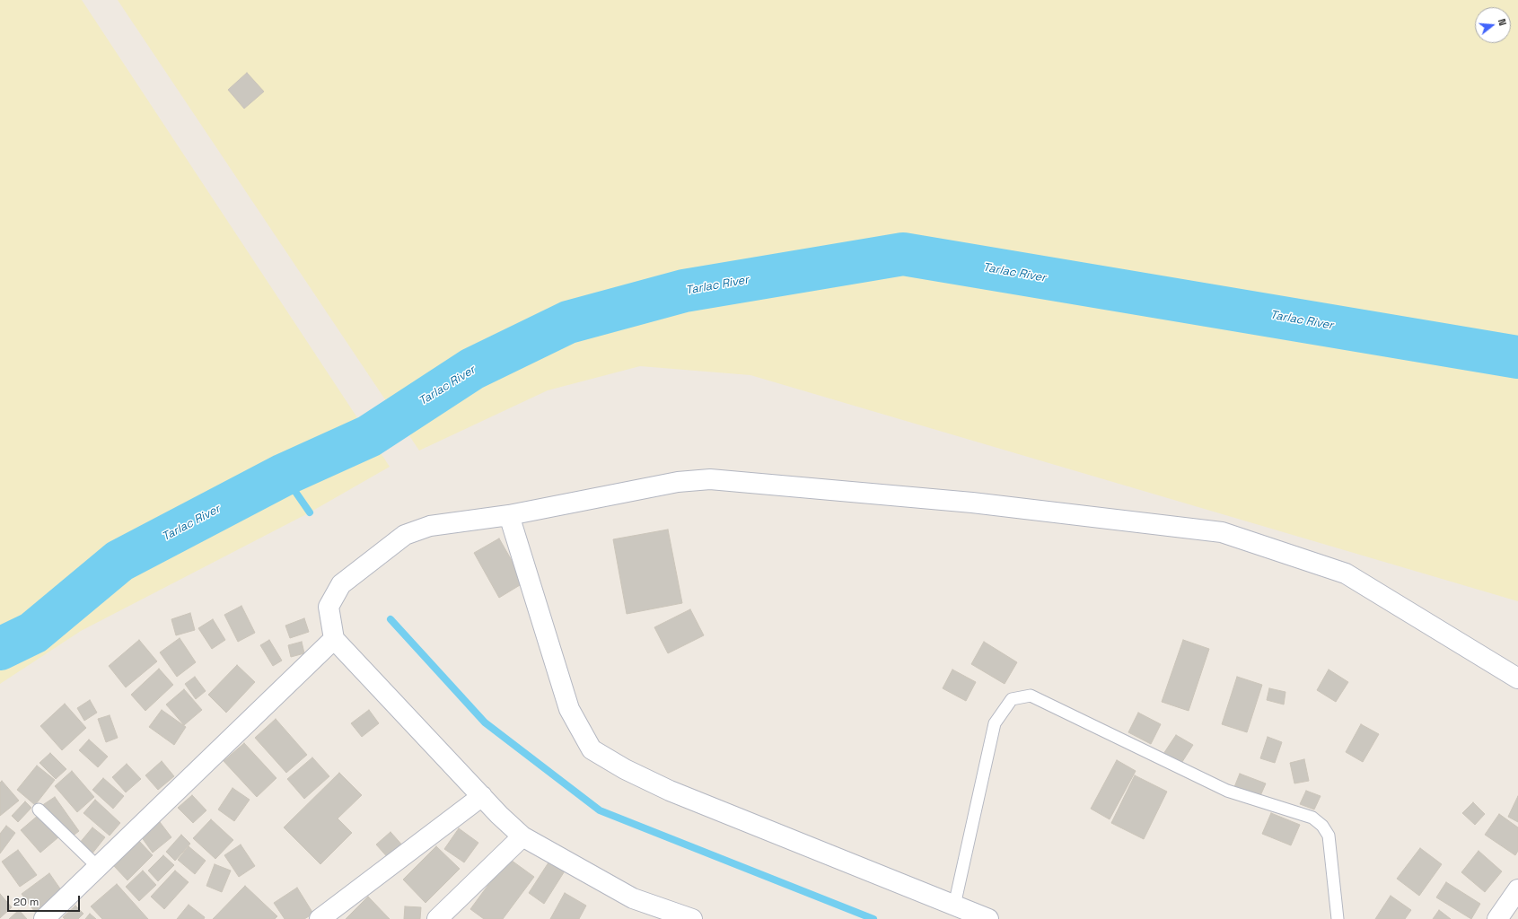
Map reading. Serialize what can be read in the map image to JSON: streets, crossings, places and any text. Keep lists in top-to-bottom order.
{
  "water": ["Tarlac River"],
  "scale_bar": "20 m",
  "north": "right"
}
